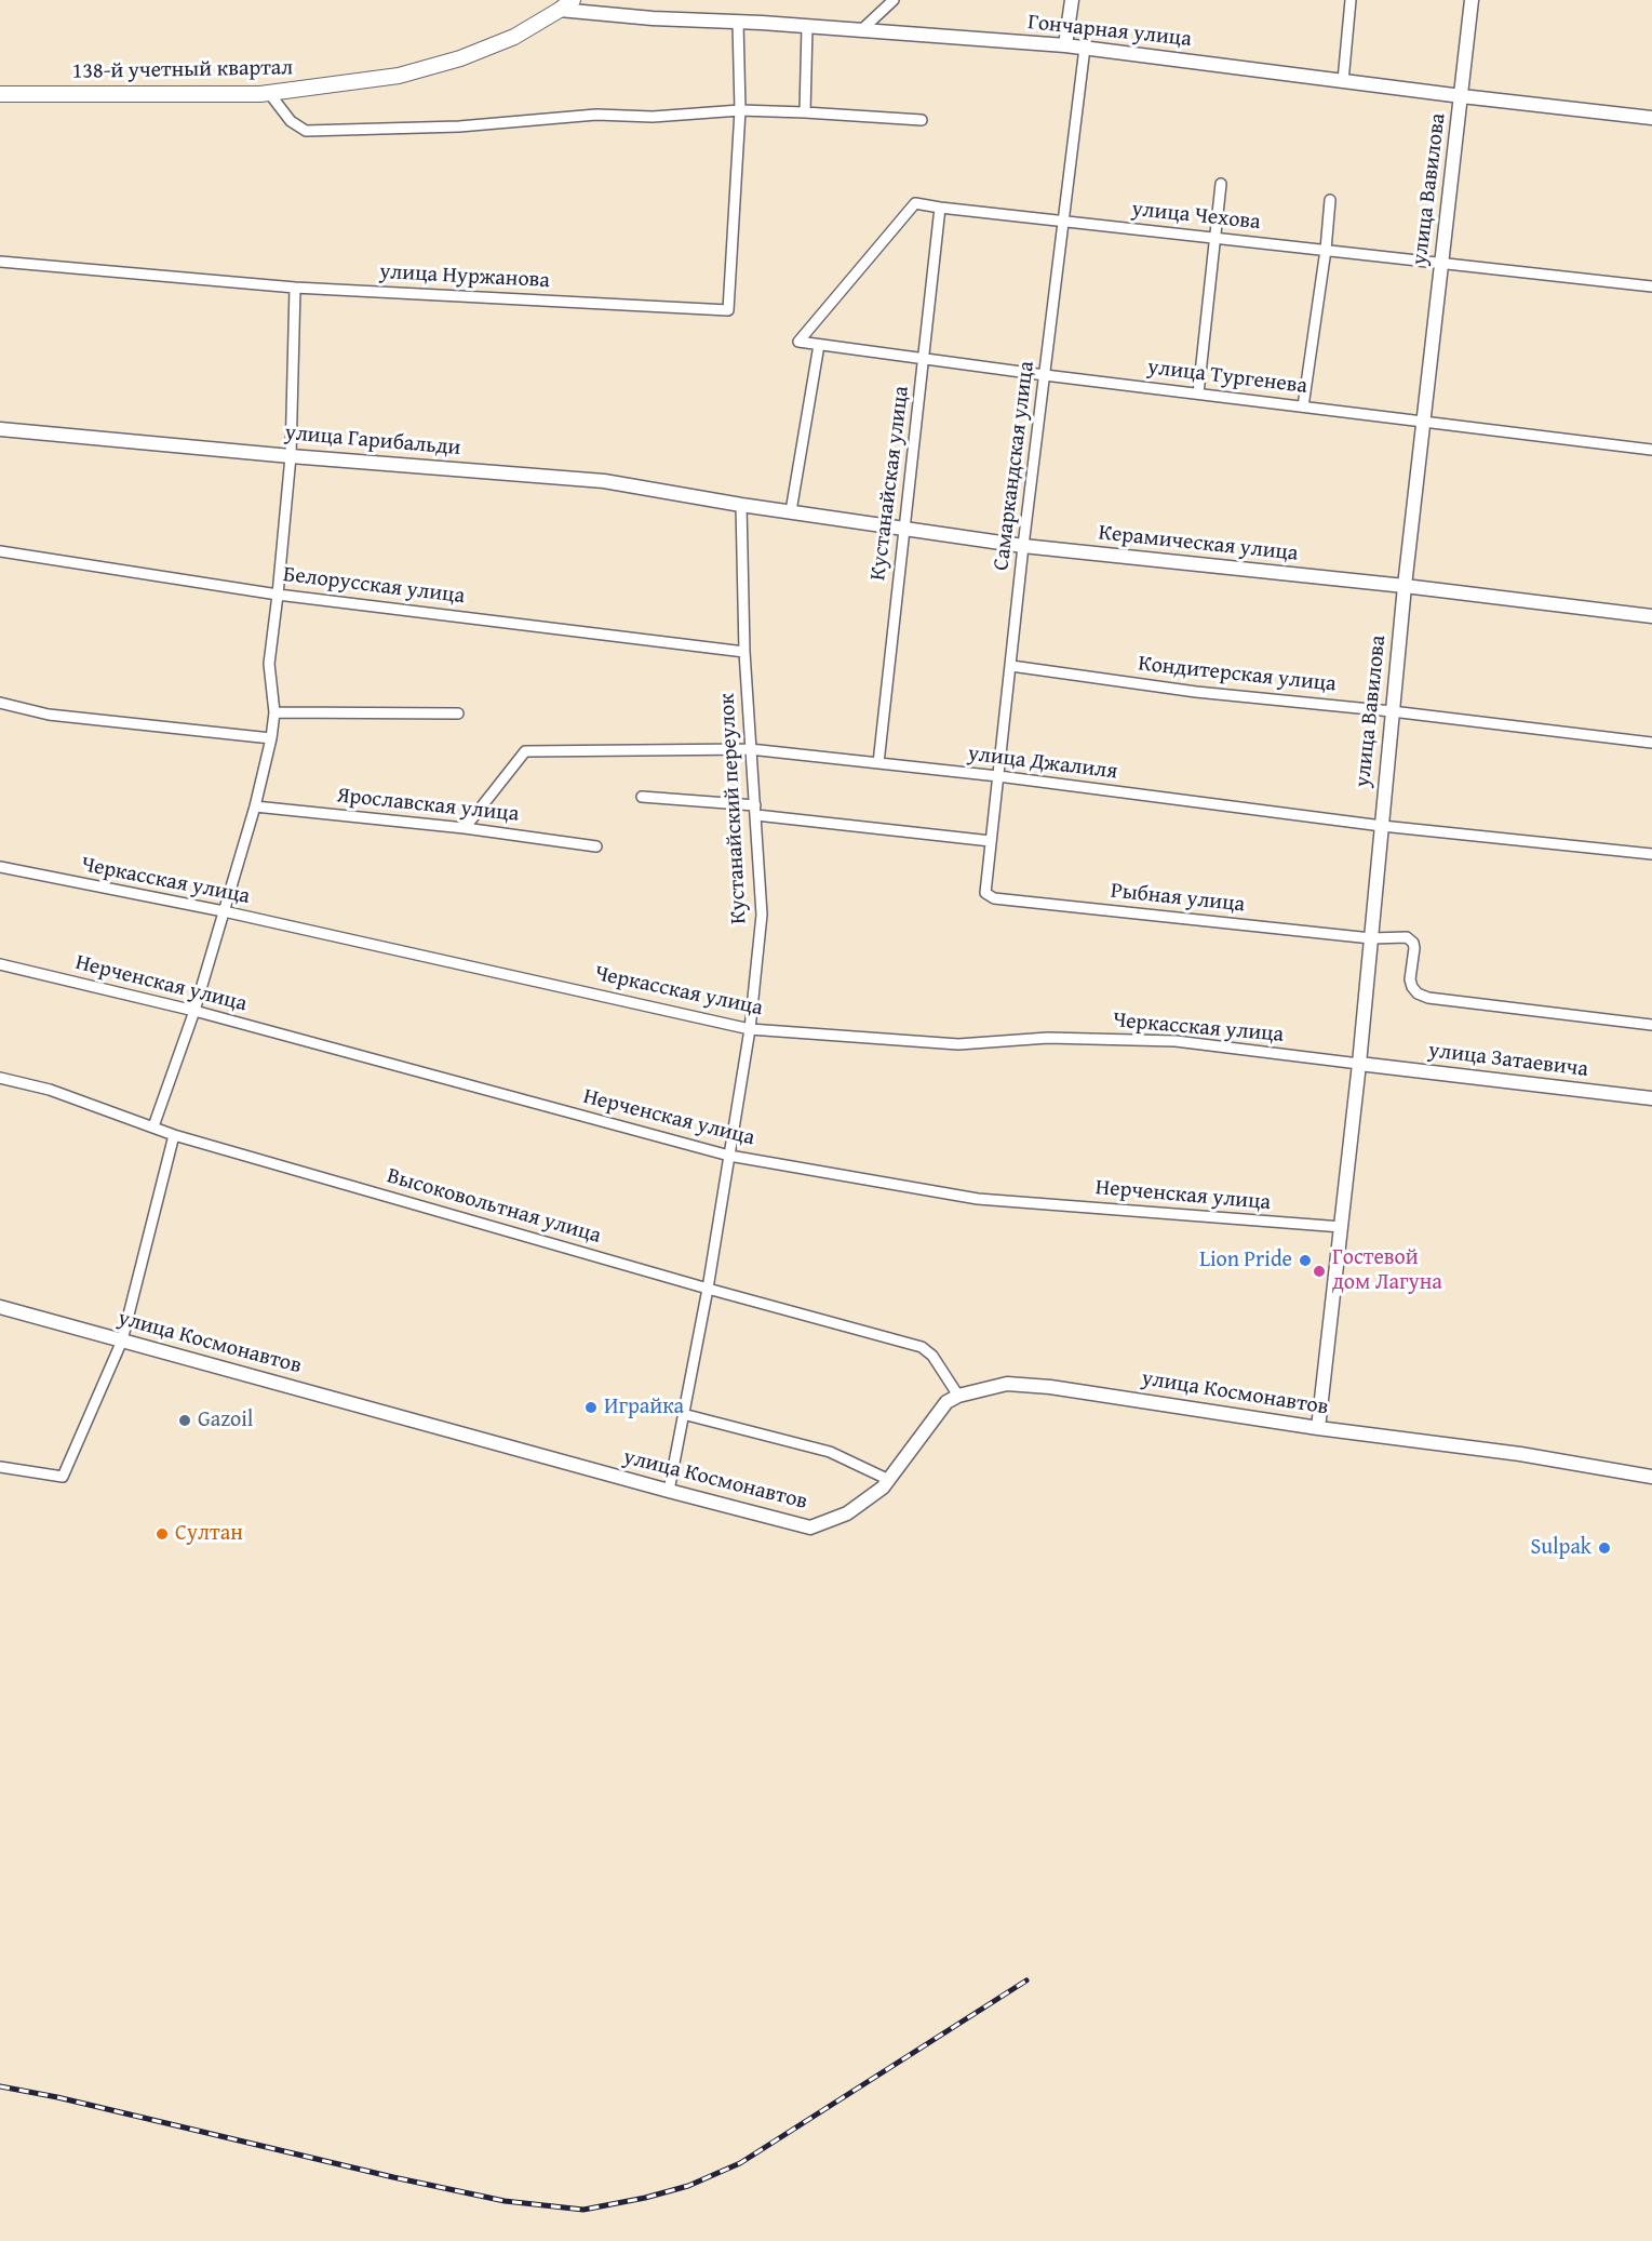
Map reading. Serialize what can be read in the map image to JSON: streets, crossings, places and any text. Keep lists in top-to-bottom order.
{
  "streets": {
    "main road": ["138-й учетный квартал"],
    "street": [
      "Гончарная улица",
      "улица Вавилова",
      "улица Чехова",
      "улица Нуржанова",
      "улица Тургенева",
      "улица Гарибальди",
      "Самаркандская улица",
      "Кустанайская улица",
      "Керамическая улица",
      "Белорусская улица",
      "Кондитерская улица",
      "улица Джалиля",
      "Ярославская улица",
      "Кустанайский переулок",
      "Черкасская улица",
      "Рыбная улица",
      "Нерченская улица",
      "улица Затаевича",
      "Высоковольтная улица",
      "улица Космонавтов"
    ]
  },
  "crossings": [
    ["Гончарная улица", "138-й учетный квартал"],
    ["Гончарная улица", "улица Вавилова"],
    ["Гончарная улица", "улица Нуржанова"],
    ["Гончарная улица", "Самаркандская улица"],
    ["улица Вавилова", "улица Чехова"],
    ["улица Вавилова", "улица Тургенева"],
    ["улица Вавилова", "Керамическая улица"],
    ["улица Вавилова", "Кондитерская улица"],
    ["улица Вавилова", "улица Джалиля"],
    ["улица Вавилова", "Черкасская улица"],
    ["улица Вавилова", "Рыбная улица"],
    ["улица Вавилова", "Нерченская улица"],
    ["улица Вавилова", "улица Затаевича"],
    ["улица Вавилова", "улица Космонавтов"],
    ["улица Чехова", "улица Тургенева"],
    ["улица Чехова", "Самаркандская улица"],
    ["улица Чехова", "Кустанайская улица"],
    ["улица Тургенева", "Самаркандская улица"],
    ["улица Тургенева", "Кустанайская улица"],
    ["улица Гарибальди", "Керамическая улица"],
    ["улица Гарибальди", "Кустанайский переулок"],
    ["Самаркандская улица", "Керамическая улица"],
    ["Самаркандская улица", "Кондитерская улица"],
    ["Самаркандская улица", "улица Джалиля"],
    ["Самаркандская улица", "Рыбная улица"],
    ["Кустанайская улица", "Керамическая улица"],
    ["Кустанайская улица", "улица Джалиля"],
    ["Керамическая улица", "Кустанайский переулок"],
    ["Белорусская улица", "Кустанайский переулок"],
    ["улица Джалиля", "Ярославская улица"],
    ["улица Джалиля", "Кустанайский переулок"],
    ["Кустанайский переулок", "Черкасская улица"],
    ["Кустанайский переулок", "Нерченская улица"],
    ["Кустанайский переулок", "Высоковольтная улица"],
    ["Кустанайский переулок", "улица Космонавтов"],
    ["Черкасская улица", "улица Затаевича"],
    ["Высоковольтная улица", "улица Космонавтов"]
  ],
  "places": [
    "Lion Pride",
    "Гостевой дом Лагуна",
    "Играйка",
    "Gazoil",
    "Султан",
    "Sulpak"
  ]
}
